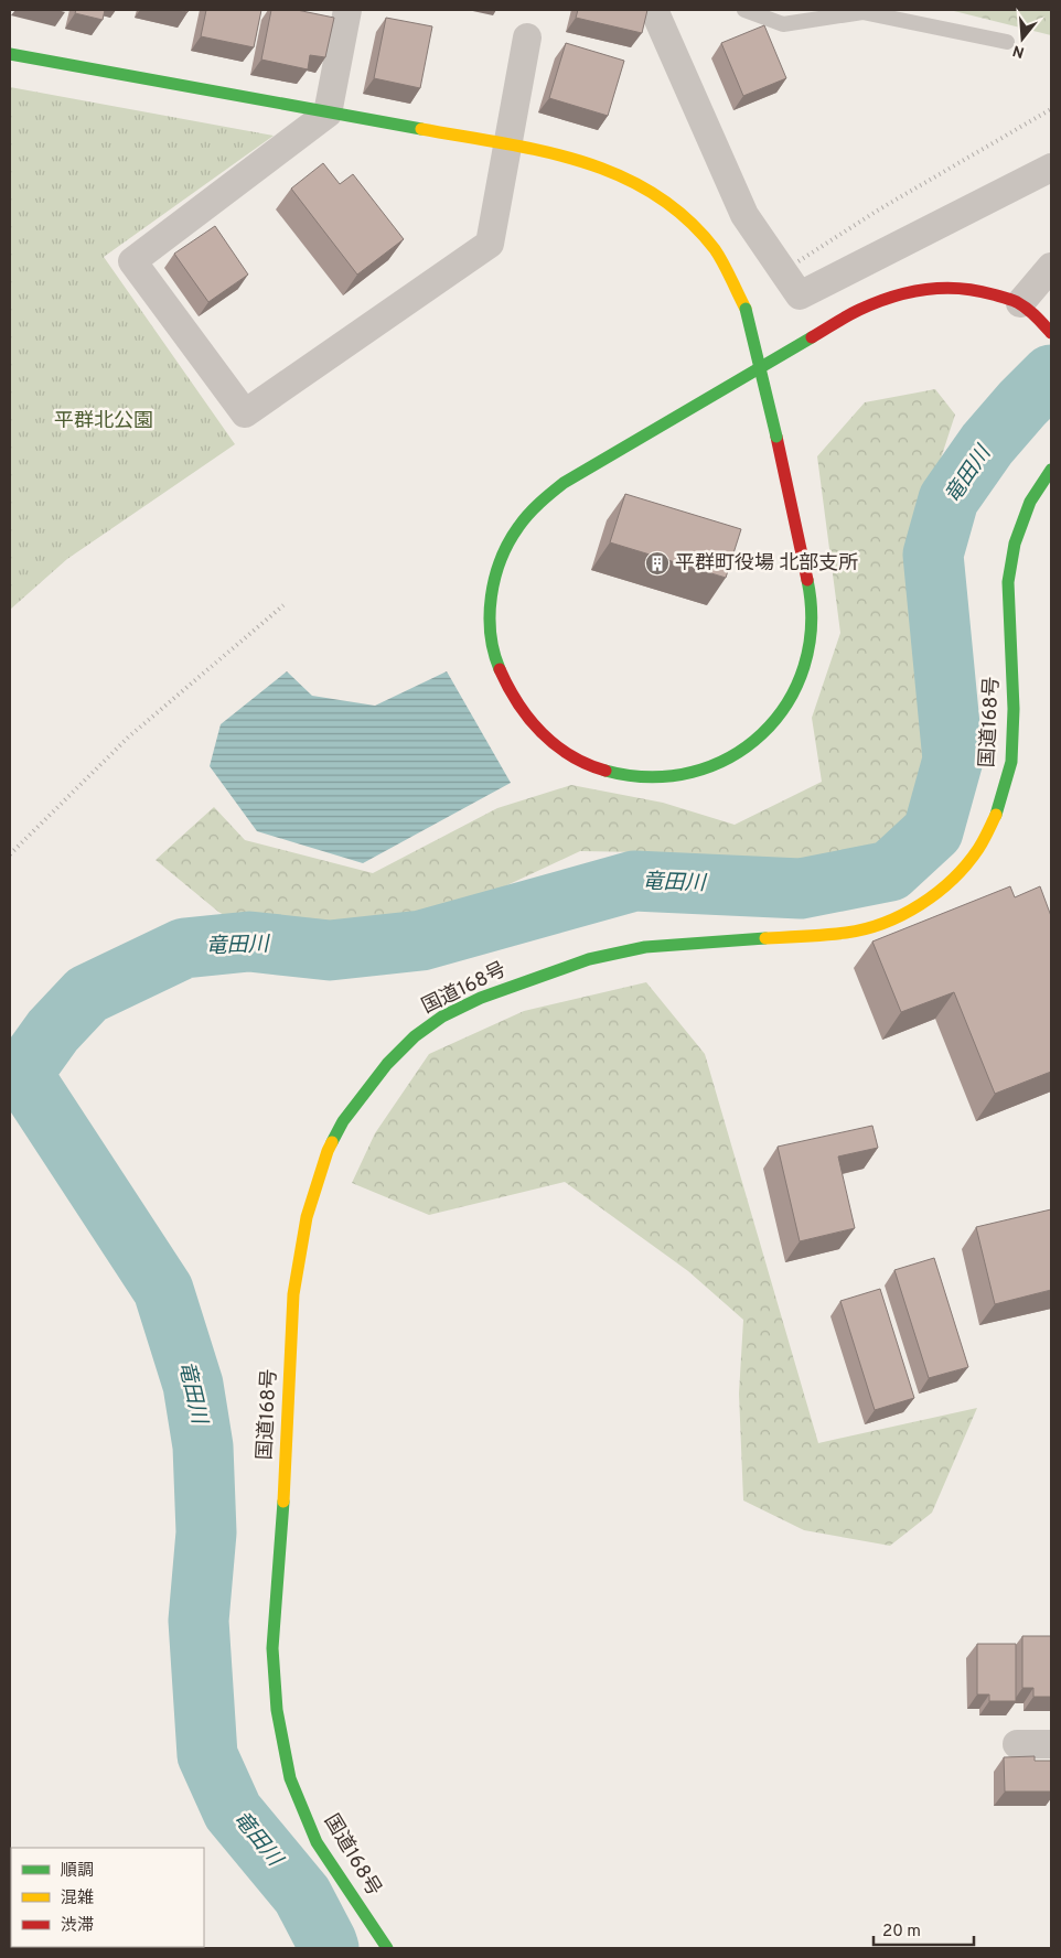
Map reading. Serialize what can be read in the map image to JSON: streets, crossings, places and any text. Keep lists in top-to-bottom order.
{
  "streets": {
    "main road": ["国道168号"]
  },
  "water": ["竜田川"],
  "parks": ["平群北公園"],
  "places": {
    "building": ["平群町役場 北部支所"]
  },
  "legend": ["順調", "混雑", "渋滞"],
  "scale_bar": "20 m",
  "north": "bottom"
}
